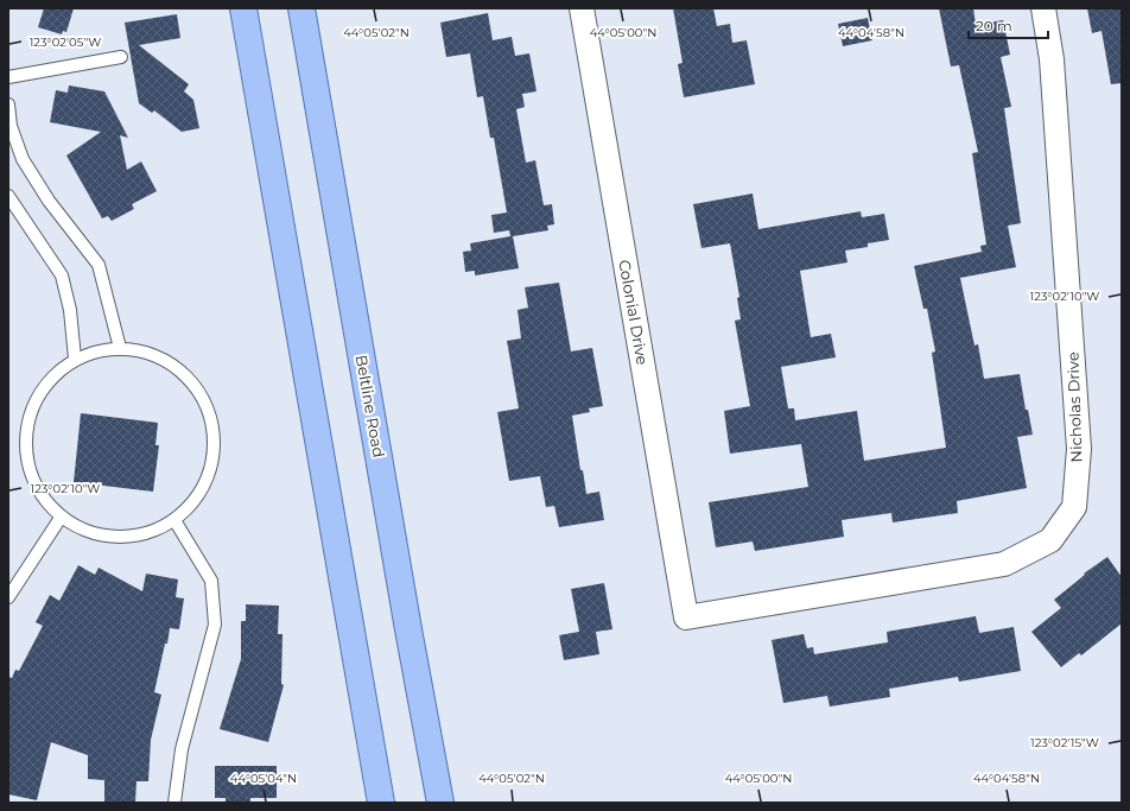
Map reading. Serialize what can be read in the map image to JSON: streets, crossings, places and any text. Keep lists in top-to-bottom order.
{
  "streets": {
    "main road": ["Beltline Road"],
    "street": ["Colonial Drive", "Nicholas Drive"]
  },
  "crossings": [
    ["Colonial Drive", "Nicholas Drive"]
  ],
  "scale_bar": "20 m",
  "coordinates": [
    "44°05'02\"N",
    "44°05'00\"N",
    "44°04'58\"N",
    "123°02'05\"W",
    "123°02'10\"W",
    "123°02'15\"W",
    "44°05'04\"N"
  ]
}
